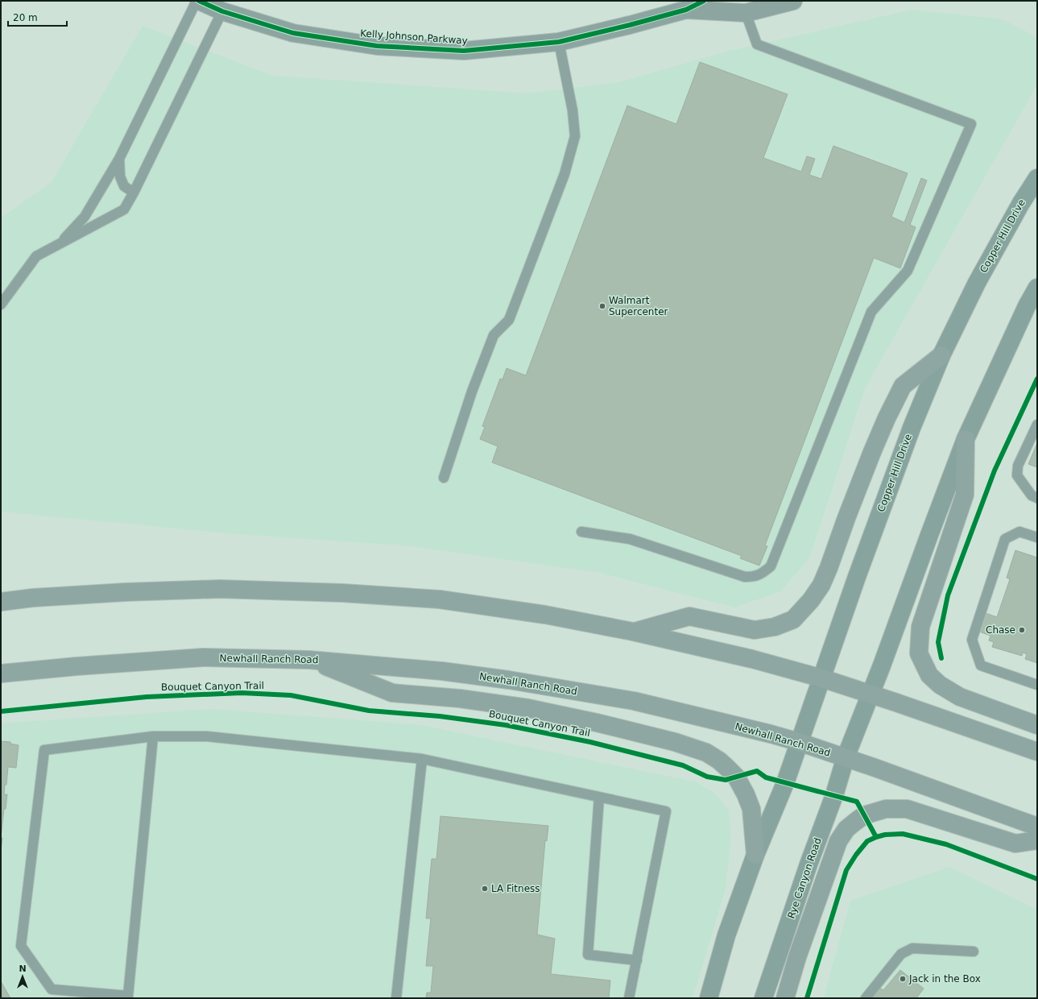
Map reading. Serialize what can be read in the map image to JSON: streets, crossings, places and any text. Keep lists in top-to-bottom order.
{
  "streets": {
    "main road": ["Copper Hill Drive", "Newhall Ranch Road", "Rye Canyon Road"],
    "street": ["Kelly Johnson Parkway"],
    "cycle path": ["Bouquet Canyon Trail"]
  },
  "crossings": [
    ["Copper Hill Drive", "Newhall Ranch Road"],
    ["Newhall Ranch Road", "Rye Canyon Road"]
  ],
  "places": [
    "Walmart Supercenter",
    "Chase",
    "LA Fitness",
    "Jack in the Box"
  ],
  "scale_bar": "20 m",
  "north": "top"
}
